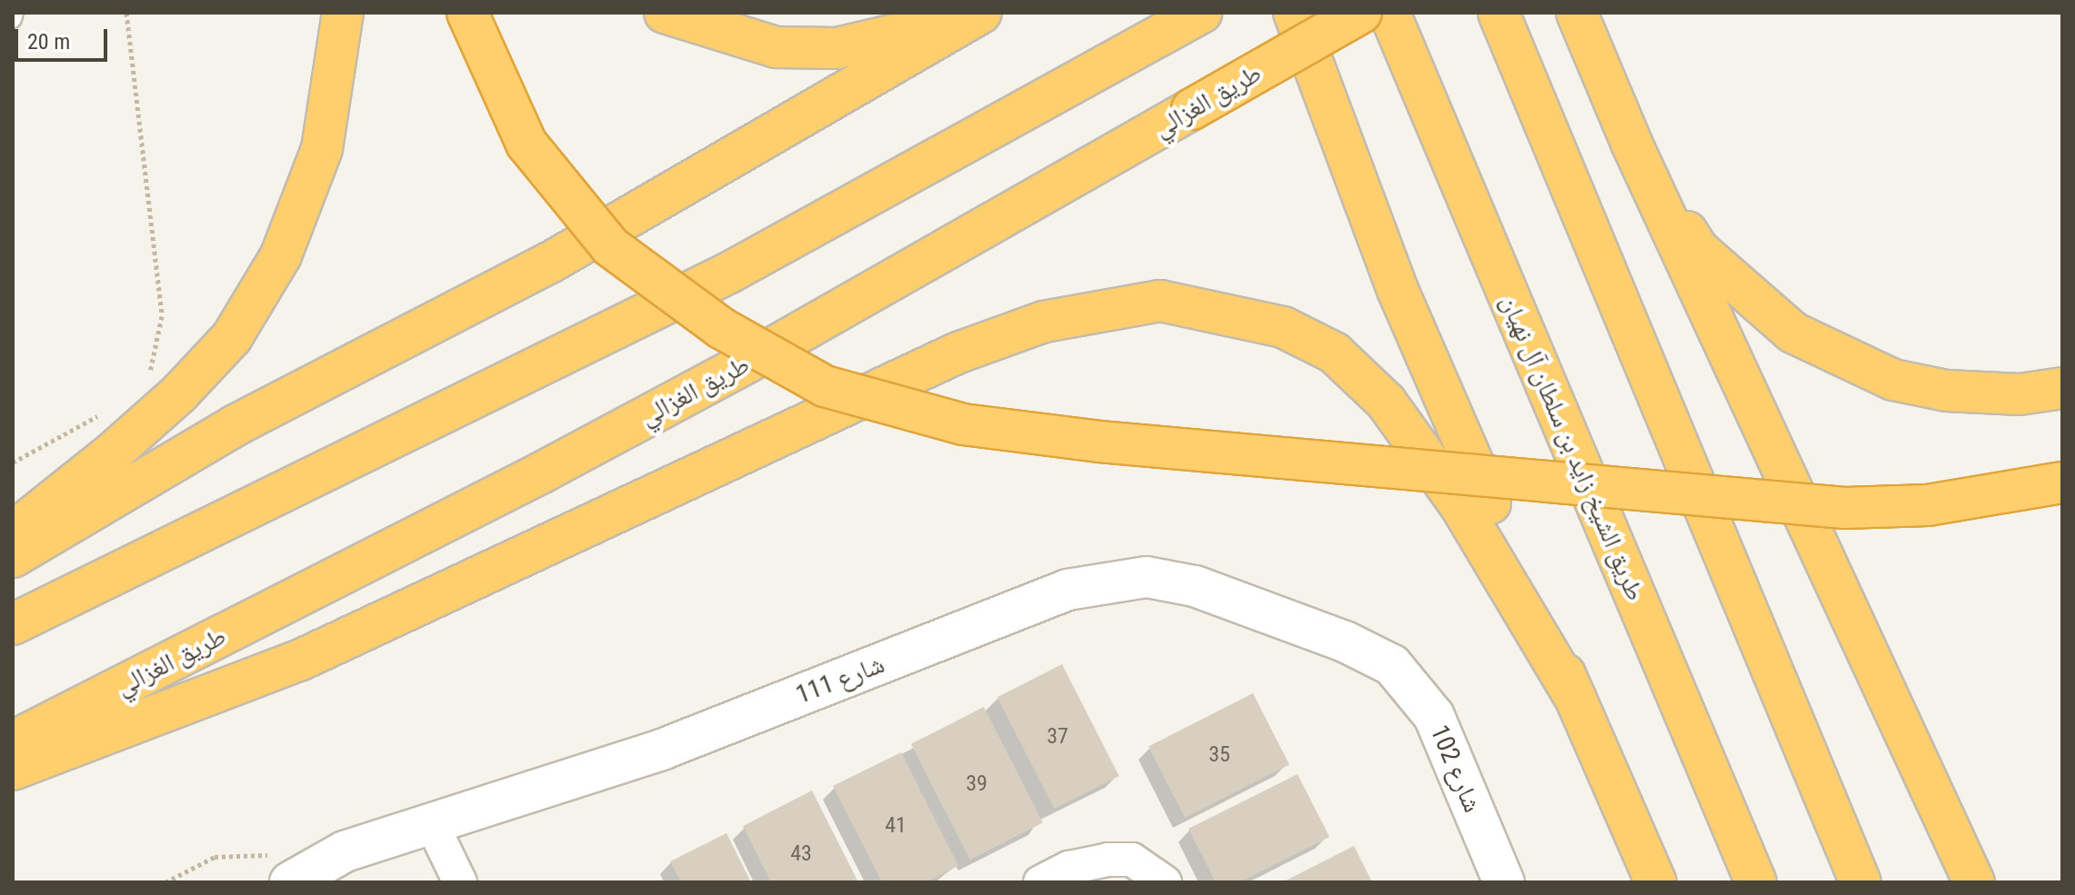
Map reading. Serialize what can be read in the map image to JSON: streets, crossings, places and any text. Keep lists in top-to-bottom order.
{
  "streets": {
    "highway": ["طريق الغزالي", "طريق الشيخ زايد بن سلطان آل نهيان"],
    "street": ["شارع 111", "شارع 102"]
  },
  "crossings": [
    ["شارع 111", "شارع 102"]
  ],
  "house_numbers": [
    "37",
    "35",
    "39",
    "41",
    "43"
  ],
  "scale_bar": "20 m"
}
